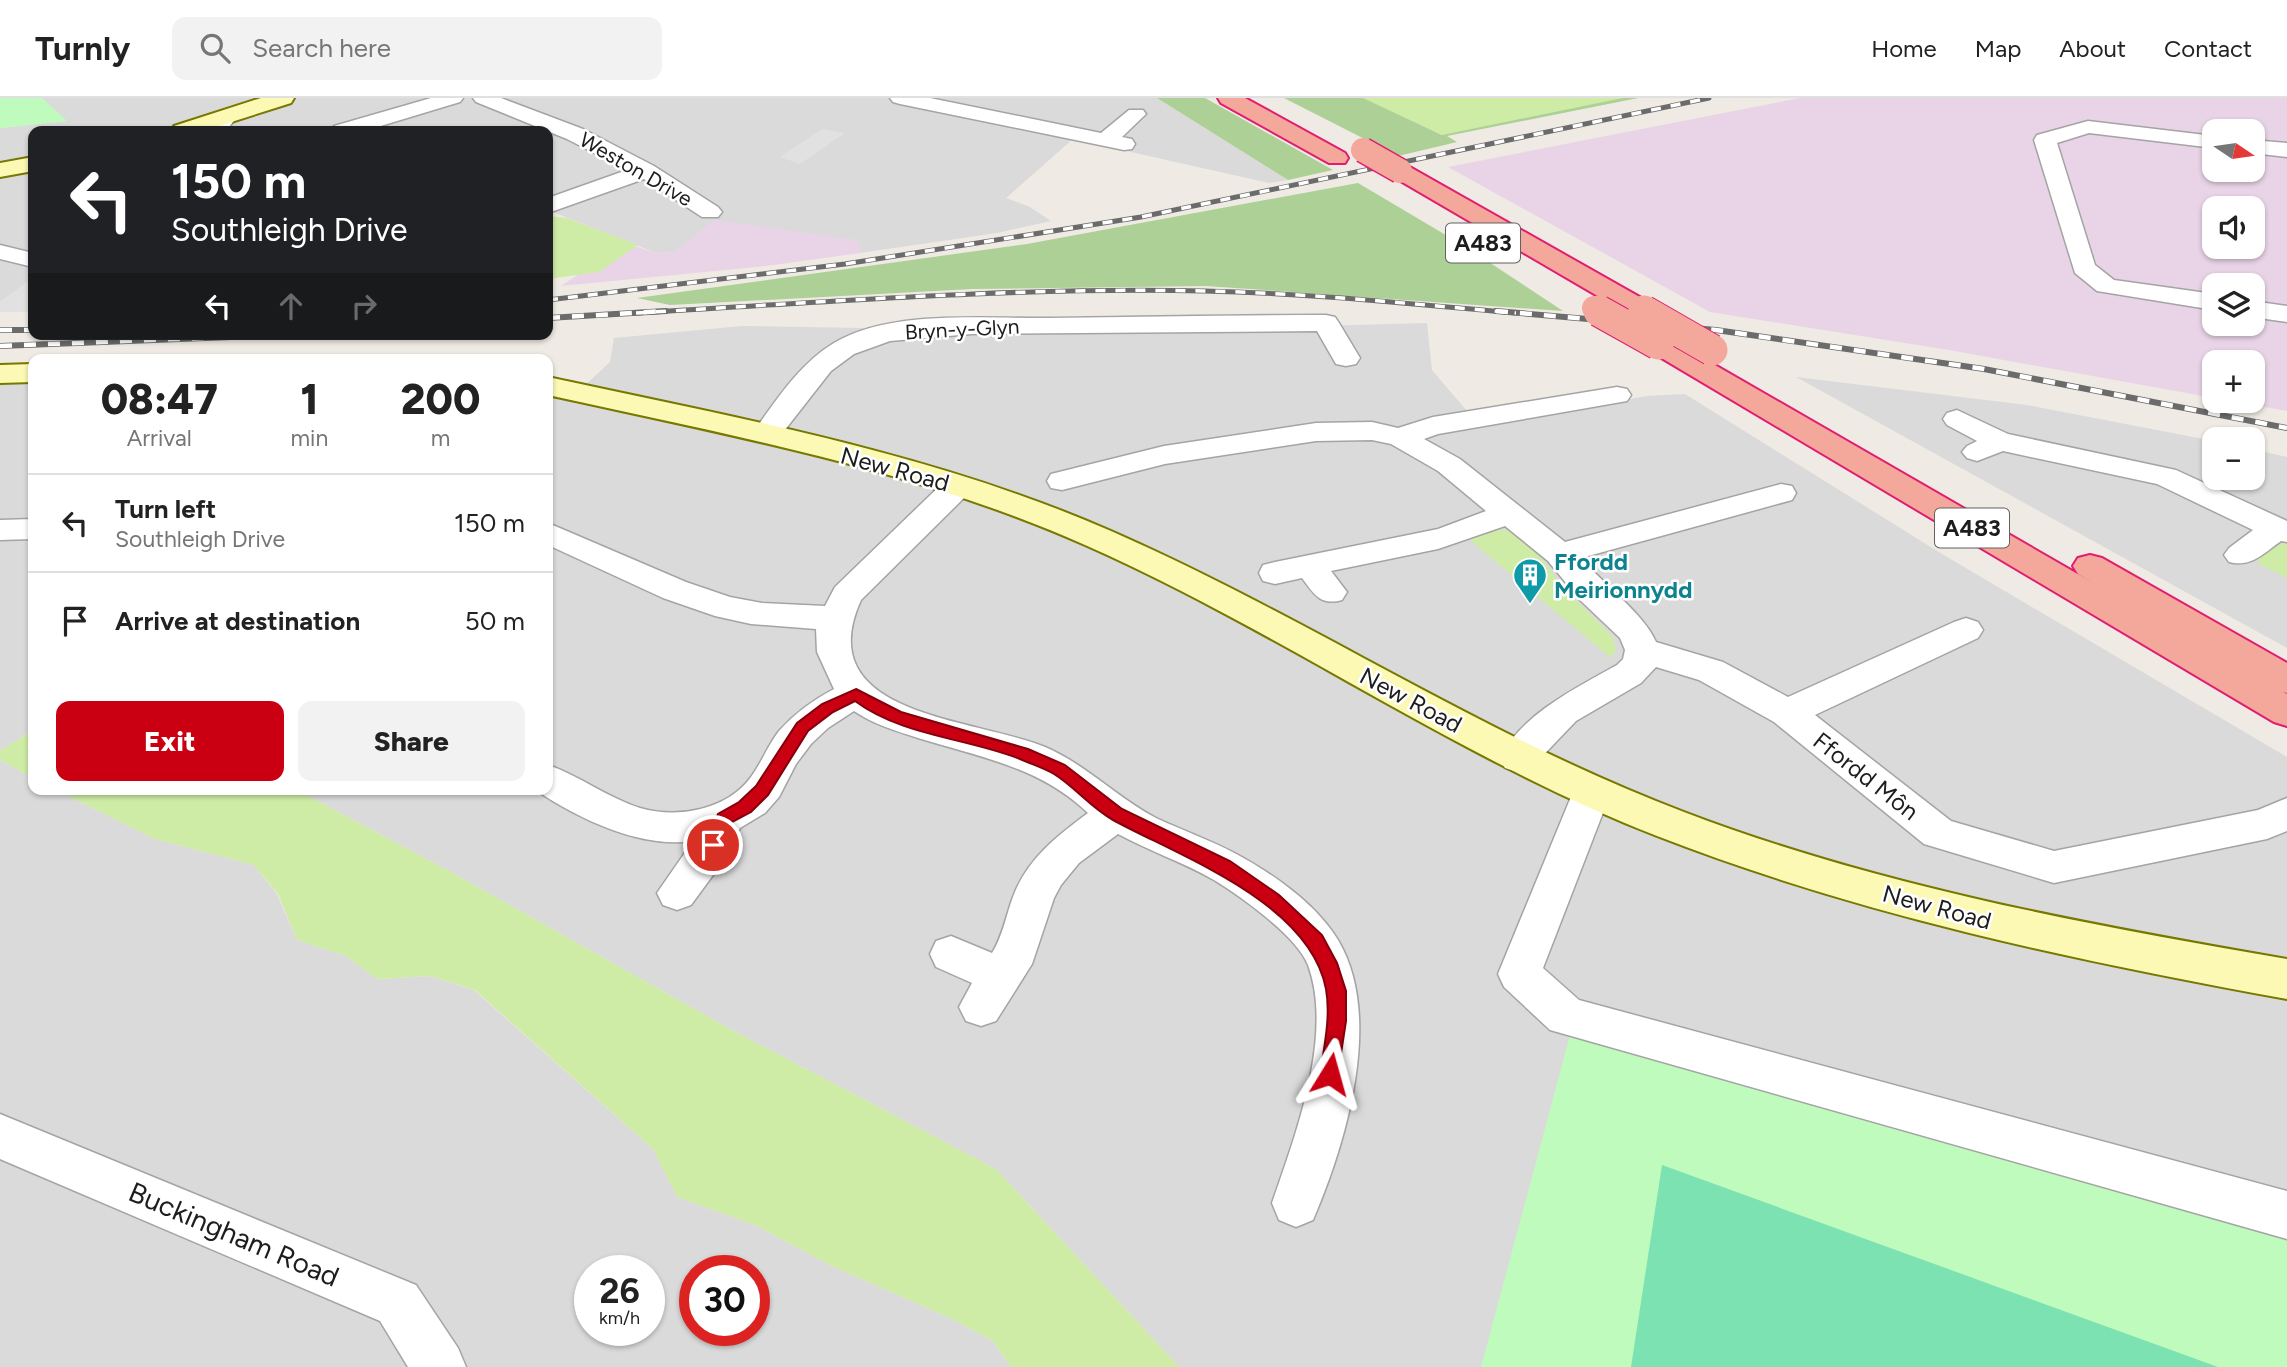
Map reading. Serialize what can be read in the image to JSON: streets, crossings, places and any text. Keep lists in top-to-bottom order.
{
  "streets": {
    "highway": ["A483"],
    "main road": ["New Road"],
    "street": [
      "Weston Drive",
      "Bryn-y-Glyn",
      "Ffordd Môn",
      "Buckingham Road"
    ]
  },
  "crossings": [
    ["Bryn-y-Glyn", "New Road"]
  ],
  "places": {
    "building": ["Ffordd Meirionnydd"]
  },
  "north": "right",
  "page": {
    "header": "Turnly",
    "search": "Search here",
    "nav": [
      "Home",
      "Map",
      "About",
      "Contact"
    ],
    "map_buttons": ["+", "−"],
    "turn": ["150 m", "Southleigh Drive"],
    "eta": [
      "08:47",
      "Arrival",
      "1",
      "min",
      "200",
      "m"
    ],
    "list": [
      {
        "name": "Turn left",
        "note": "Southleigh Drive",
        "value": "150 m"
      },
      {
        "name": "Arrive at destination",
        "value": "50 m"
      }
    ],
    "buttons": ["Exit", "Share"],
    "speed": "26 km/h",
    "limit": "30"
  }
}
